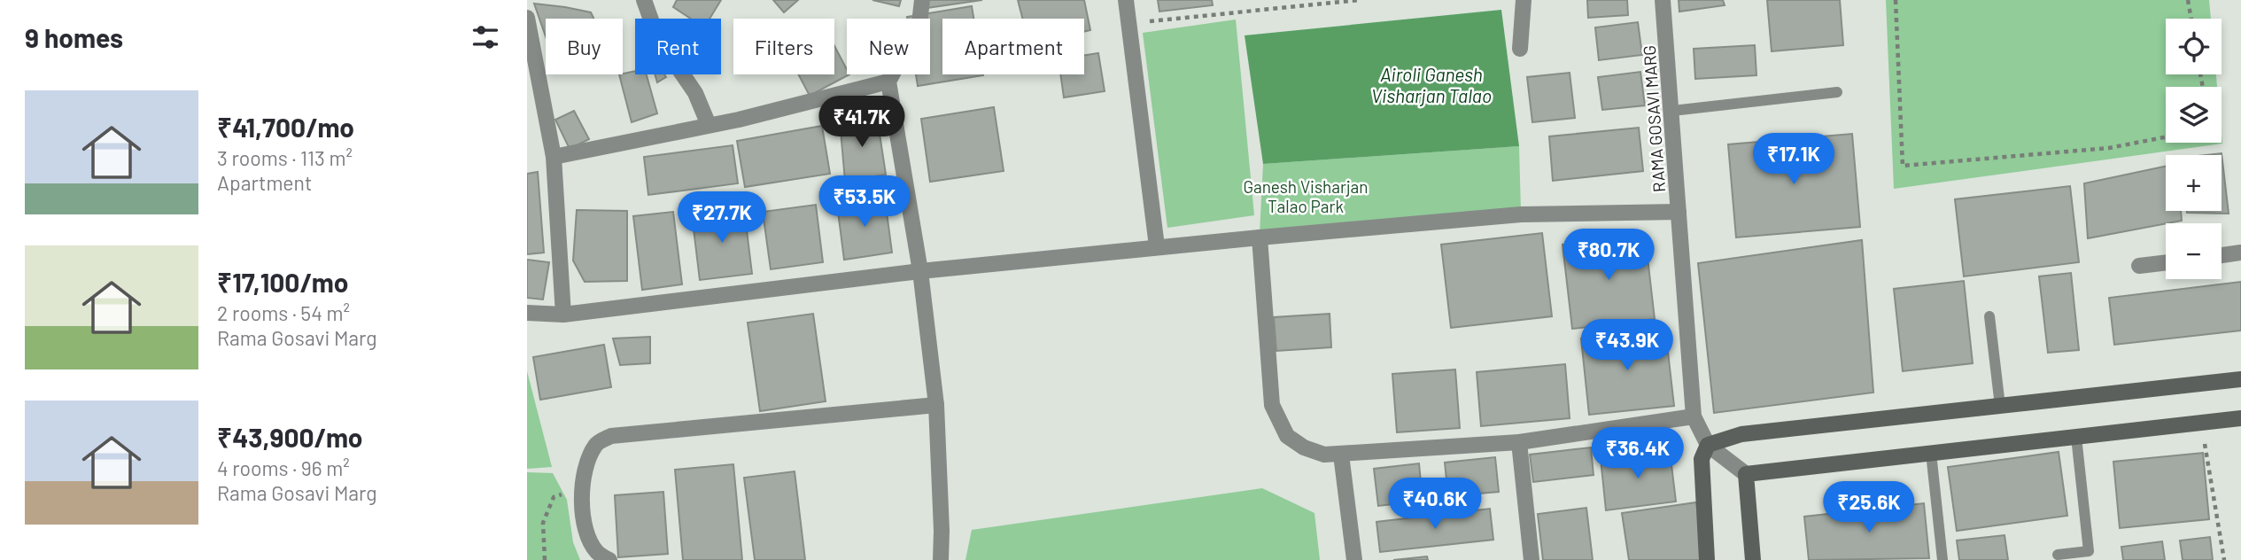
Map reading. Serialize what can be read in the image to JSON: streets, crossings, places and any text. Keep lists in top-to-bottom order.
{
  "streets": {
    "street": ["RAMA GOSAVI MARG"]
  },
  "water": ["Airoli Ganesh Visharjan Talao"],
  "parks": ["Ganesh Visharjan Talao Park"],
  "page": {
    "heading": "9 homes",
    "map_buttons": ["+", "−"],
    "chip": [
      "Buy",
      "Rent",
      "Filters",
      "New",
      "Apartment"
    ],
    "list": [
      {
        "name": "₹41,700/mo",
        "note": "3 rooms · 113 m² · Apartment"
      },
      {
        "name": "₹17,100/mo",
        "note": "2 rooms · 54 m² · Rama Gosavi Marg"
      },
      {
        "name": "₹43,900/mo",
        "note": "4 rooms · 96 m² · Rama Gosavi Marg"
      }
    ],
    "price": [
      "₹41.7K",
      "₹17.1K",
      "₹53.5K",
      "₹27.7K",
      "₹80.7K",
      "₹43.9K",
      "₹36.4K",
      "₹40.6K",
      "₹25.6K"
    ]
  }
}
